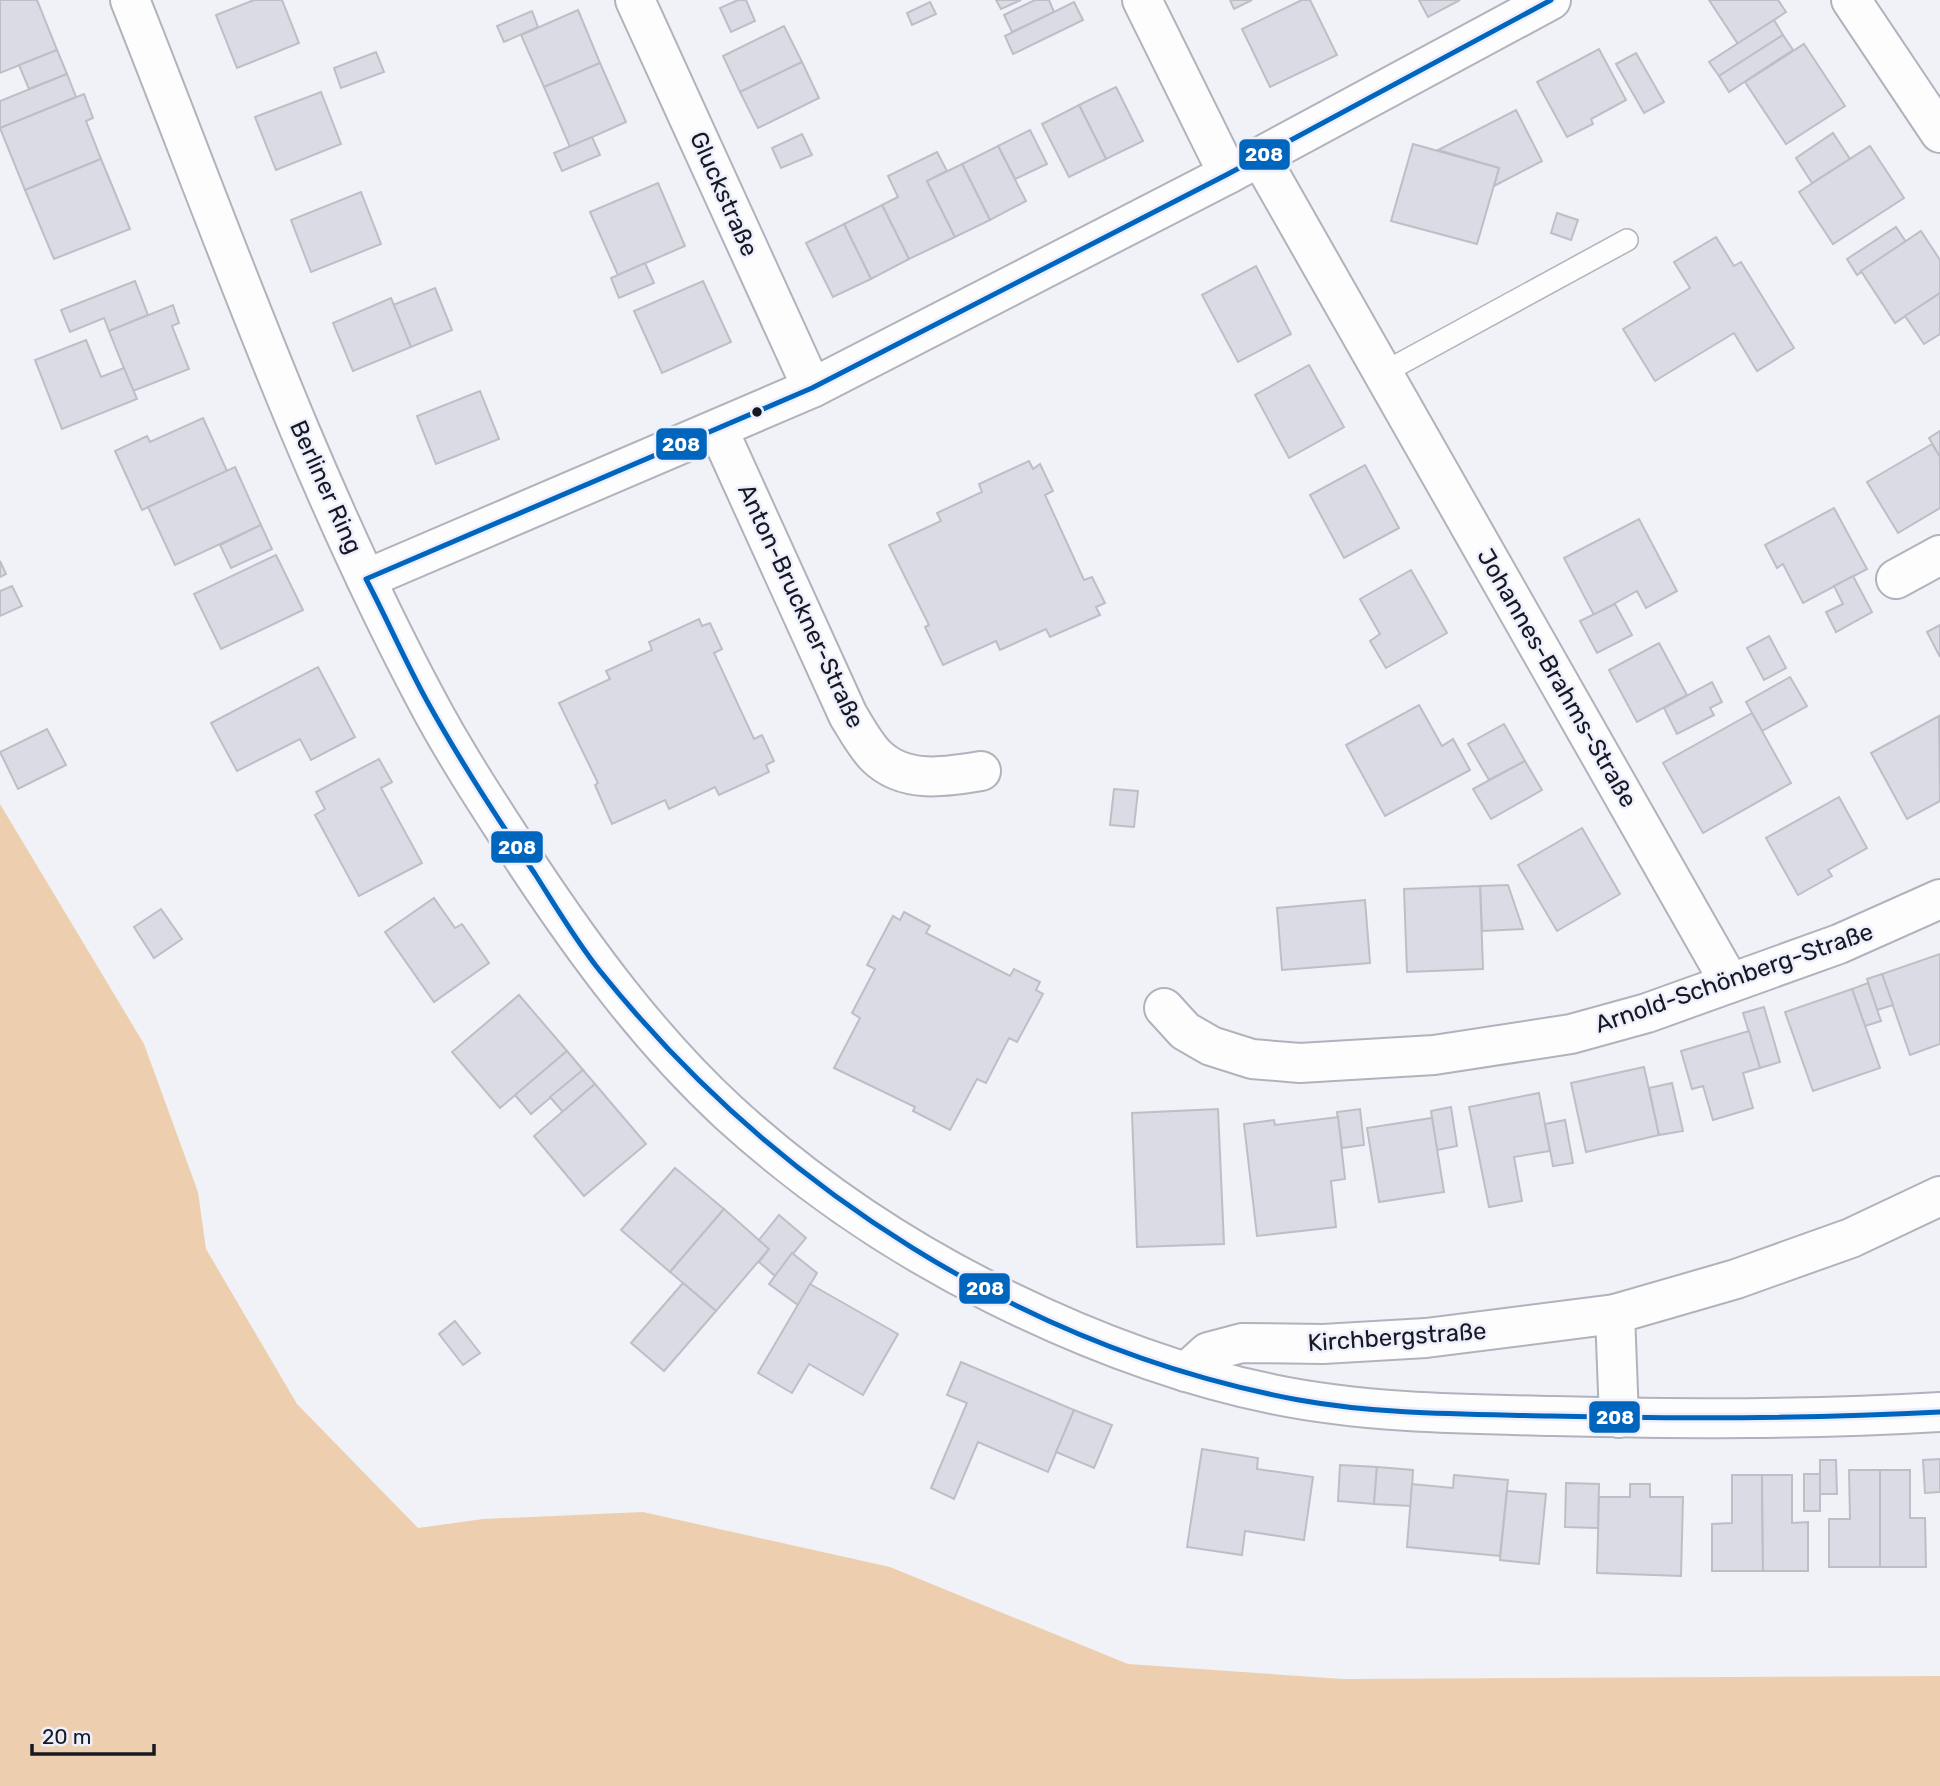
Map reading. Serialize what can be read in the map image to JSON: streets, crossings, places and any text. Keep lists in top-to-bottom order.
{
  "streets": {
    "street": [
      "Gluckstraße",
      "Berliner Ring",
      "Anton-Bruckner-Straße",
      "Johannes-Brahms-Straße",
      "Arnold-Schönberg-Straße",
      "Kirchbergstraße"
    ]
  },
  "crossings": [
    ["Berliner Ring", "Kirchbergstraße"],
    ["Johannes-Brahms-Straße", "Arnold-Schönberg-Straße"]
  ],
  "lines": ["transit line 208"],
  "scale_bar": "20 m"
}
